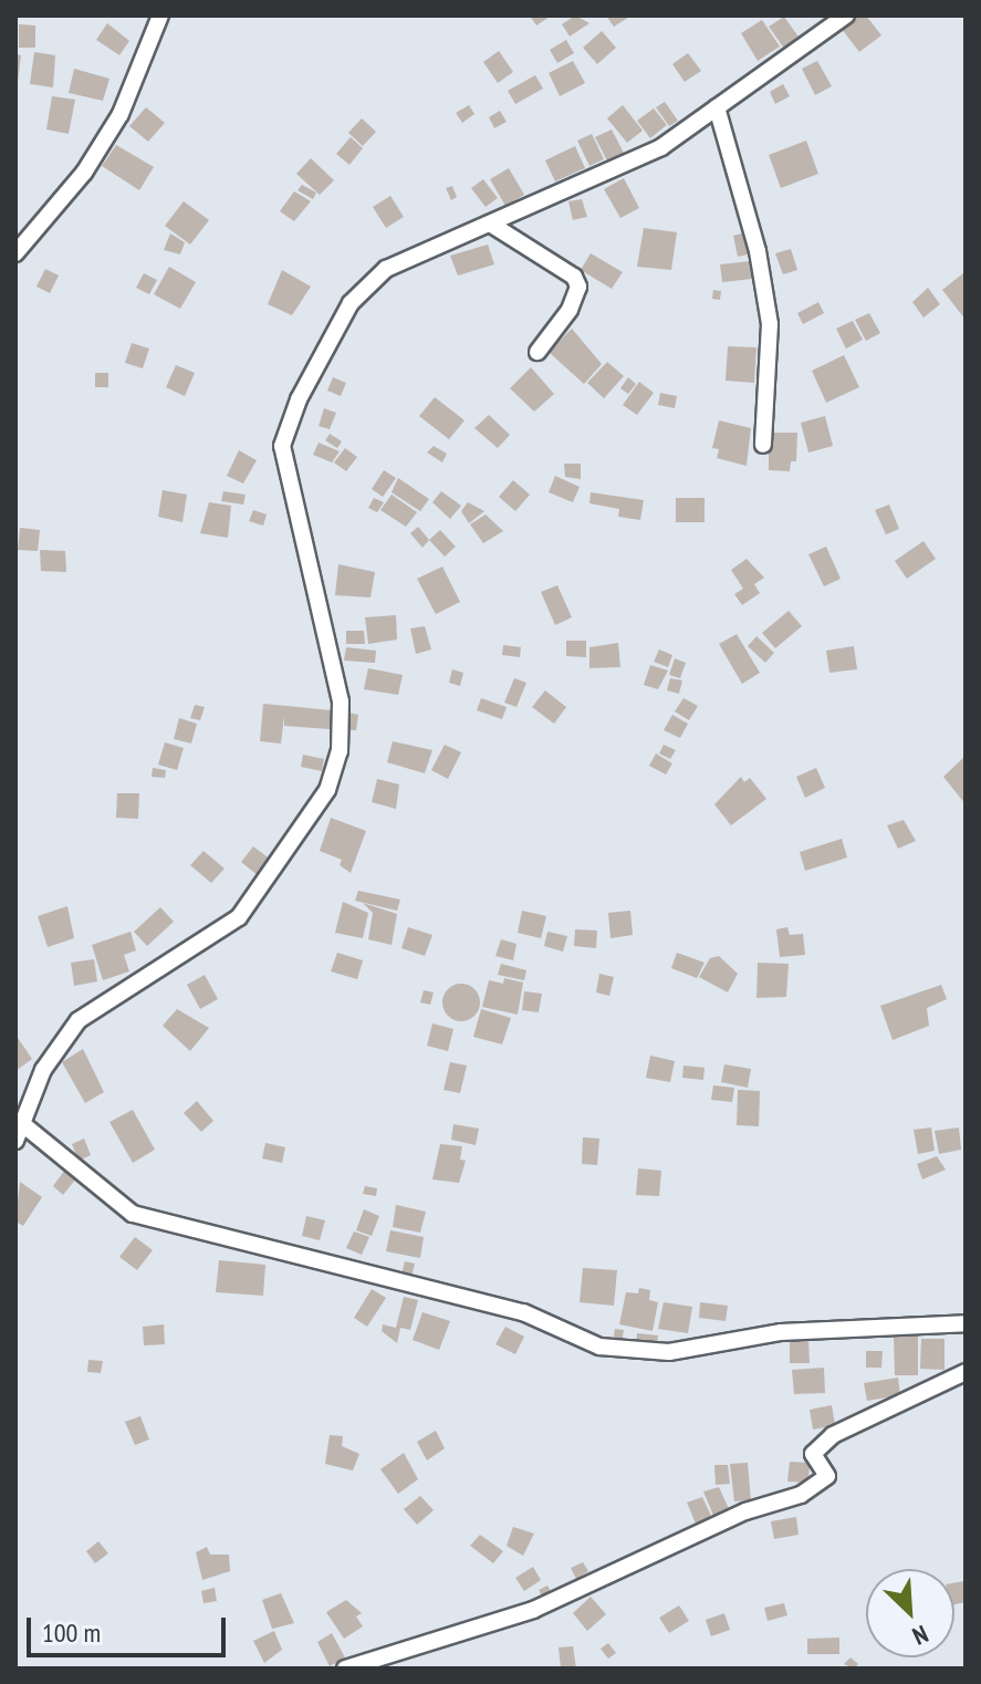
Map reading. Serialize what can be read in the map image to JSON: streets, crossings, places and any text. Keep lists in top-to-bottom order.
{
  "scale_bar": "100 m",
  "north": "bottom right"
}
